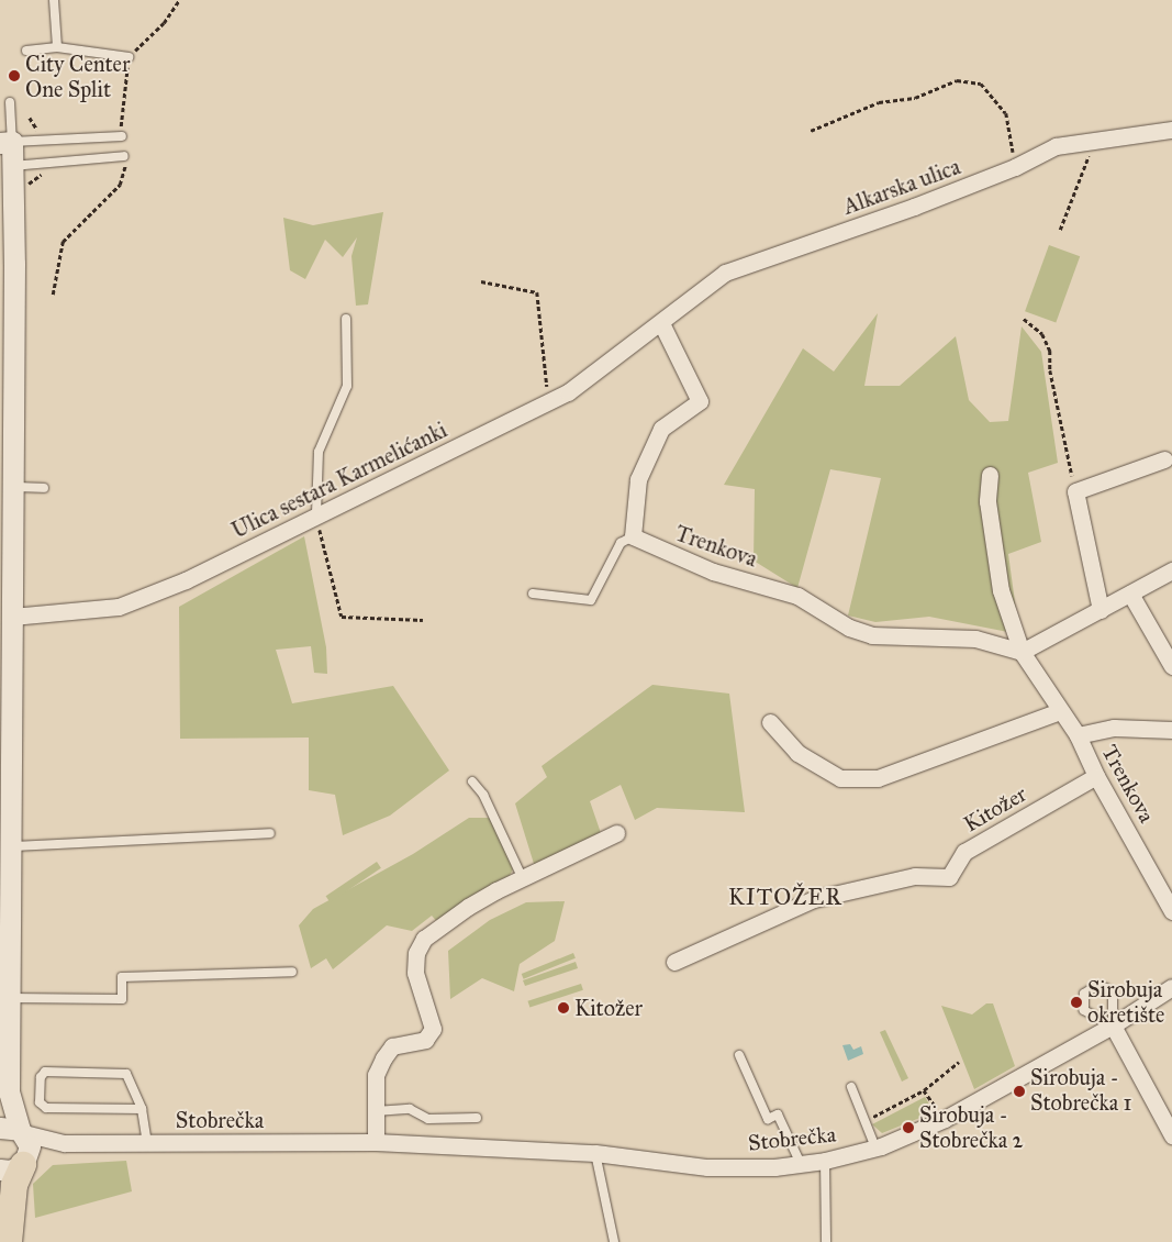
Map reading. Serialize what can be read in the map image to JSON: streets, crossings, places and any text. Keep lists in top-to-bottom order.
{
  "streets": {
    "street": [
      "Alkarska ulica",
      "Ulica sestara Karmelićanki",
      "Trenkova",
      "Kitožer",
      "Stobrečka"
    ]
  },
  "crossings": [
    ["Alkarska ulica", "Ulica sestara Karmelićanki"],
    ["Trenkova", "Kitožer"]
  ],
  "districts": ["KITOŽER"],
  "places": [
    "City Center One Split",
    "Sirobuja okretište",
    "Kitožer",
    "Sirobuja - Stobrečka 1",
    "Sirobuja - Stobrečka 2"
  ]
}
